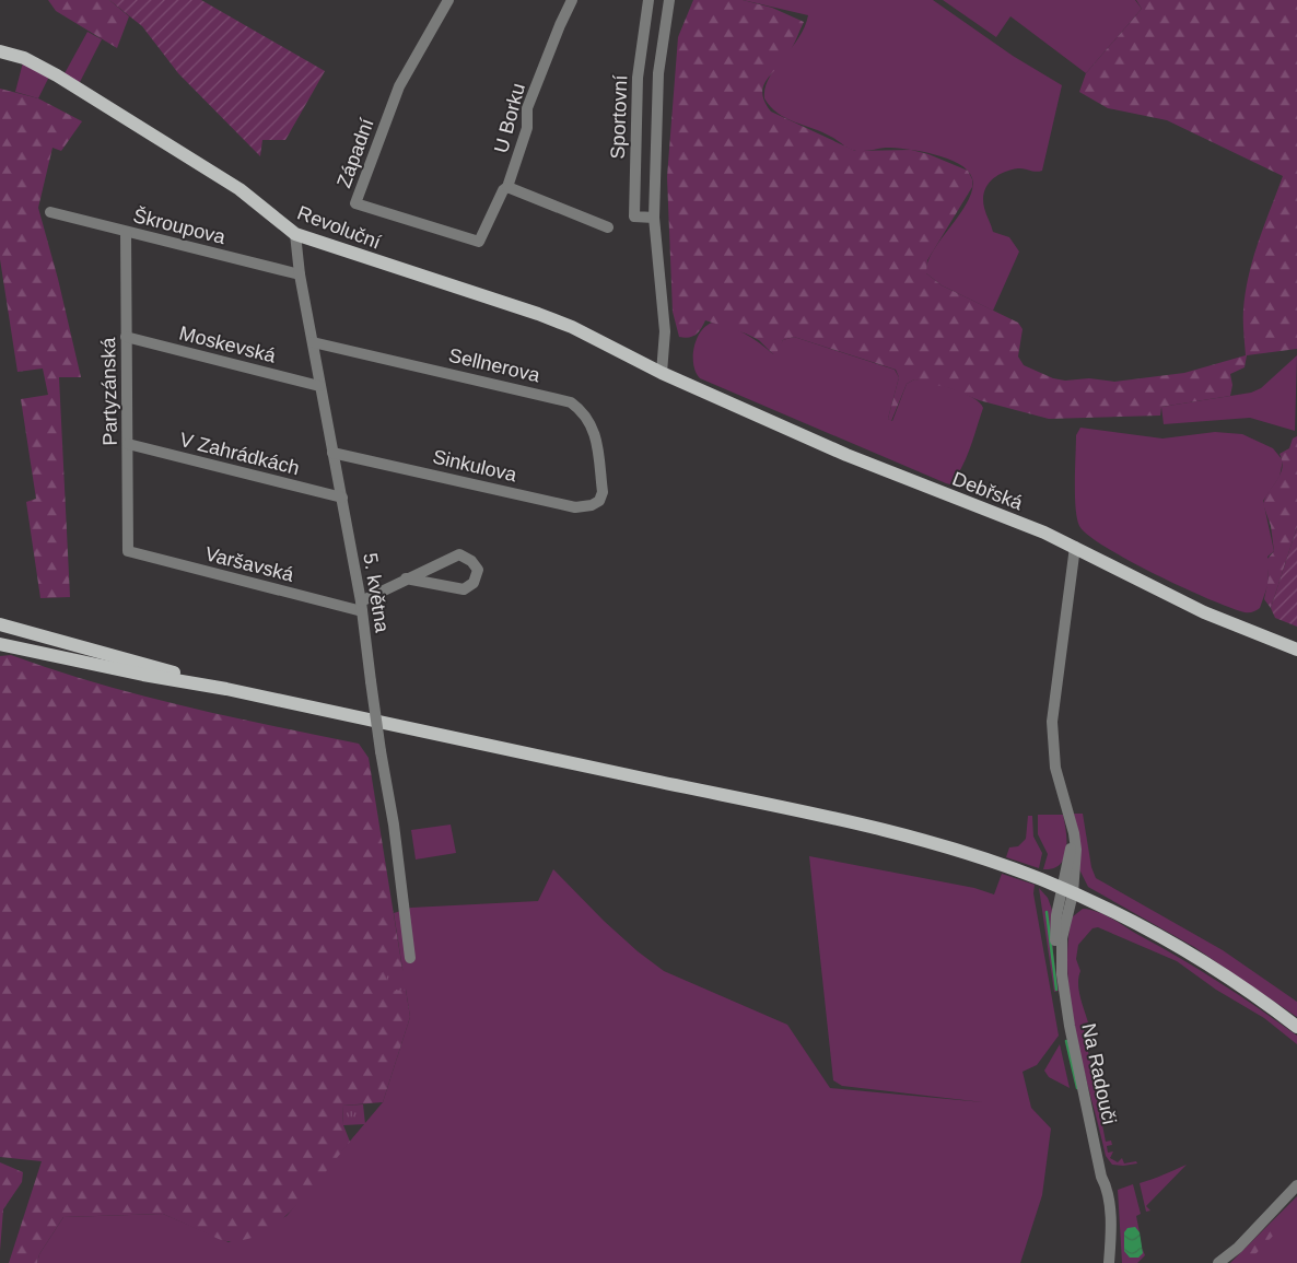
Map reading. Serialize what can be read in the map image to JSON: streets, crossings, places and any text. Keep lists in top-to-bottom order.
{
  "streets": {
    "main road": ["Revoluční", "Debřská"],
    "street": [
      "Sportovní",
      "U Borku",
      "Západní",
      "Škroupova",
      "Moskevská",
      "Sellnerova",
      "Partyzánská",
      "V Zahrádkách",
      "Sinkulova",
      "Varšavská",
      "5. května",
      "Na Radouči"
    ]
  },
  "crossings": [
    ["Sportovní", "Revoluční"],
    ["Sportovní", "Debřská"],
    ["U Borku", "Západní"],
    ["Škroupova", "Partyzánská"],
    ["Škroupova", "5. května"],
    ["Revoluční", "Debřská"],
    ["Revoluční", "5. května"],
    ["Moskevská", "Partyzánská"],
    ["Moskevská", "5. května"],
    ["Sellnerova", "Sinkulova"],
    ["Sellnerova", "5. května"],
    ["Partyzánská", "V Zahrádkách"],
    ["Partyzánská", "Varšavská"],
    ["V Zahrádkách", "5. května"],
    ["Sinkulova", "5. května"],
    ["Debřská", "Na Radouči"],
    ["Varšavská", "5. května"]
  ]
}
